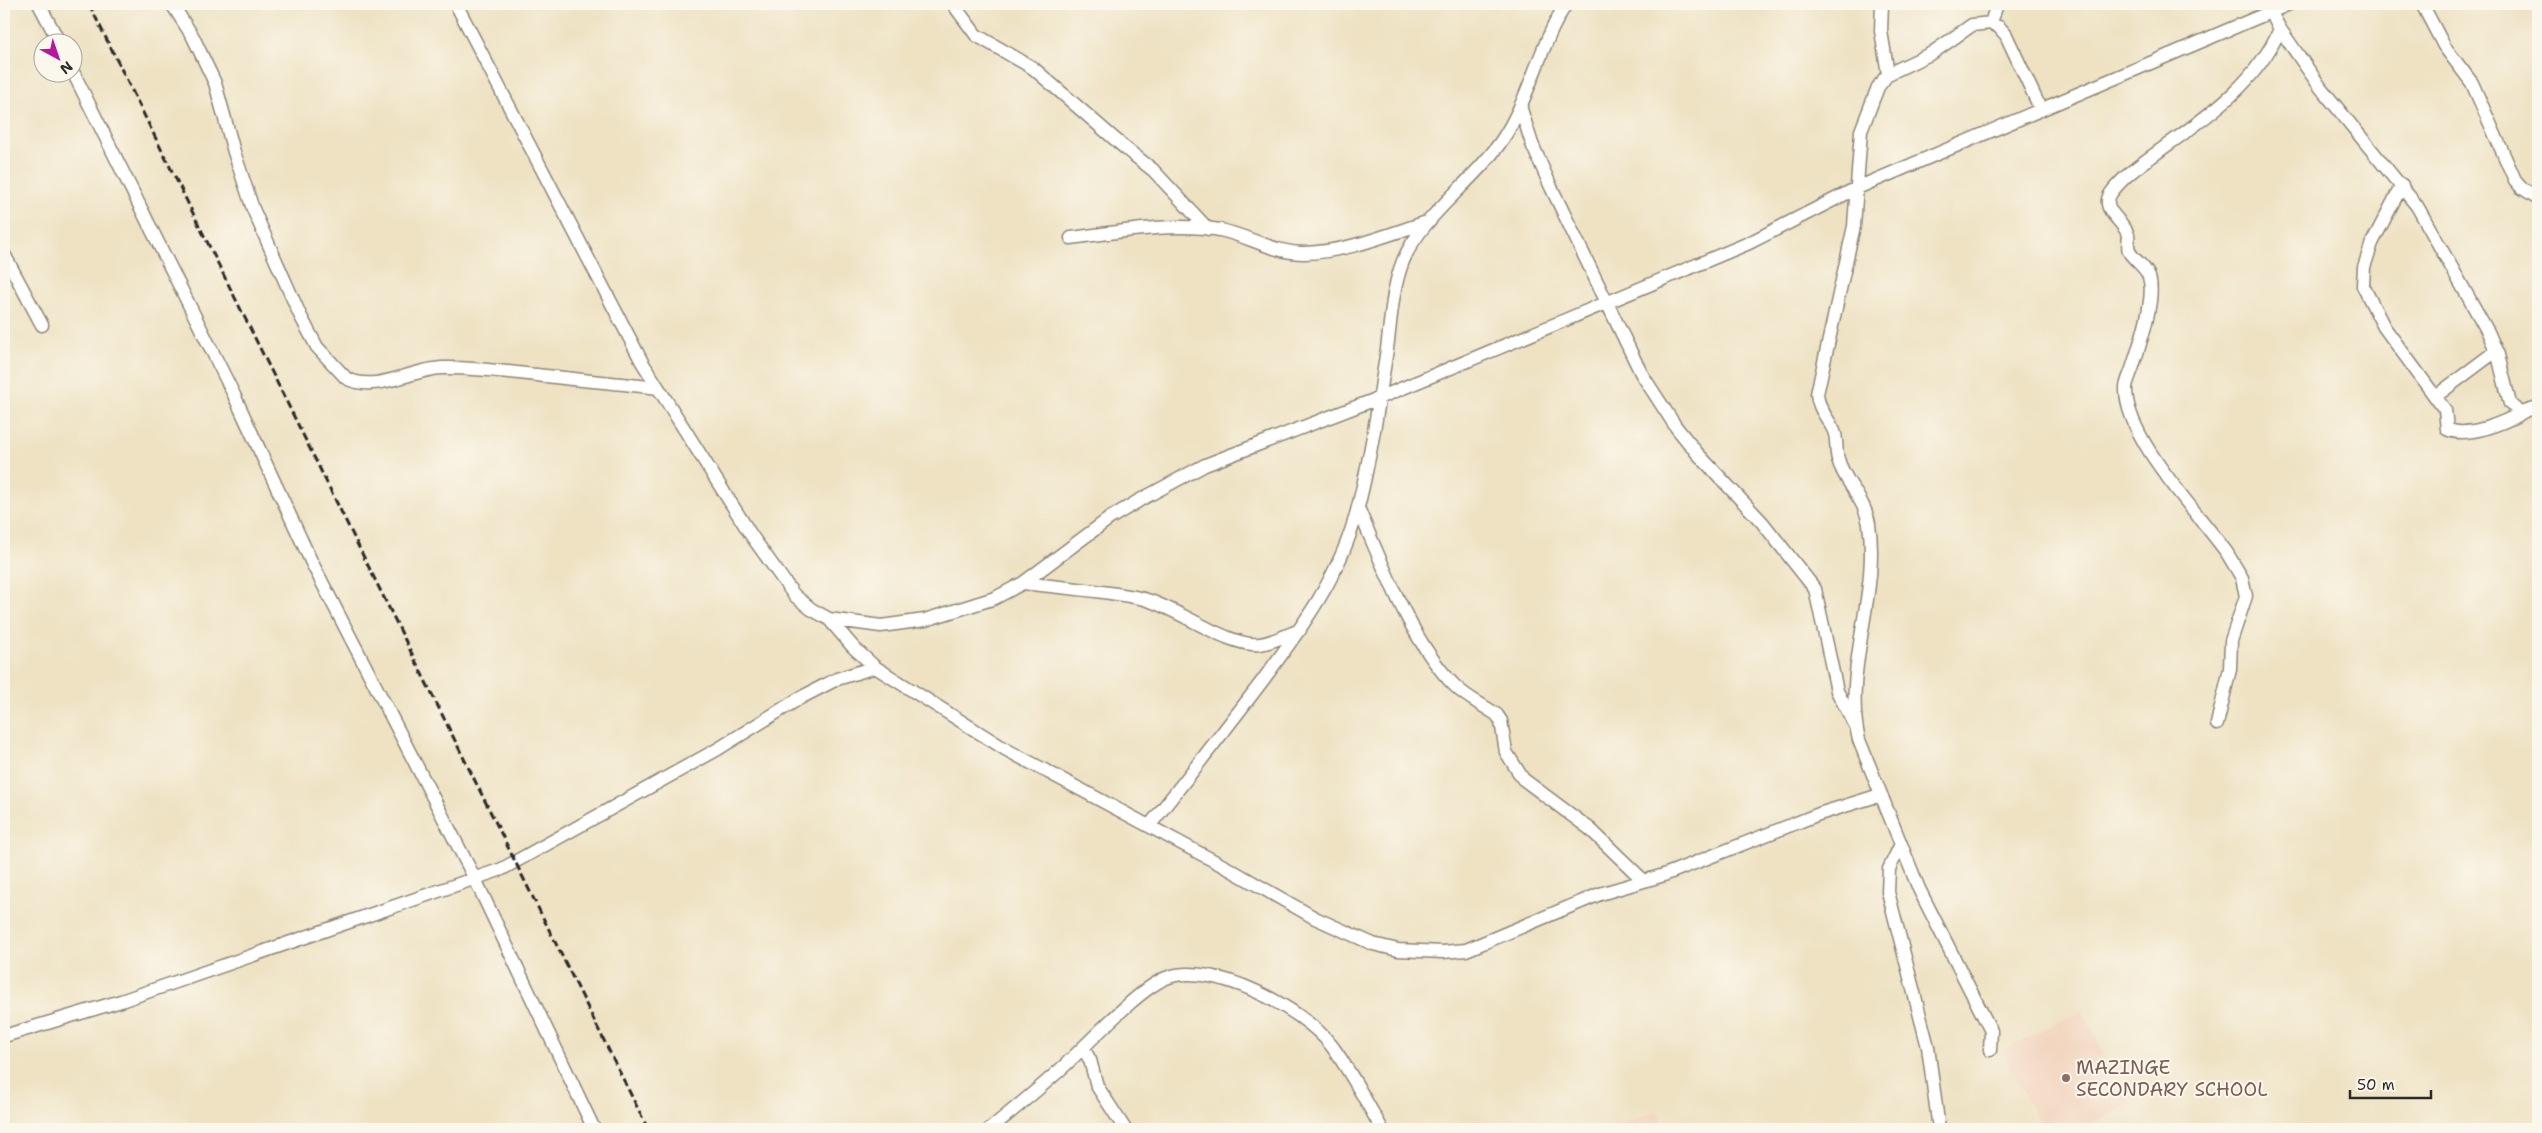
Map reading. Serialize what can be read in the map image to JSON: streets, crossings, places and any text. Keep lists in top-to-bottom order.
{
  "places": ["MAZINGE SECONDARY SCHOOL"],
  "scale_bar": "50 m",
  "north": "bottom right"
}
